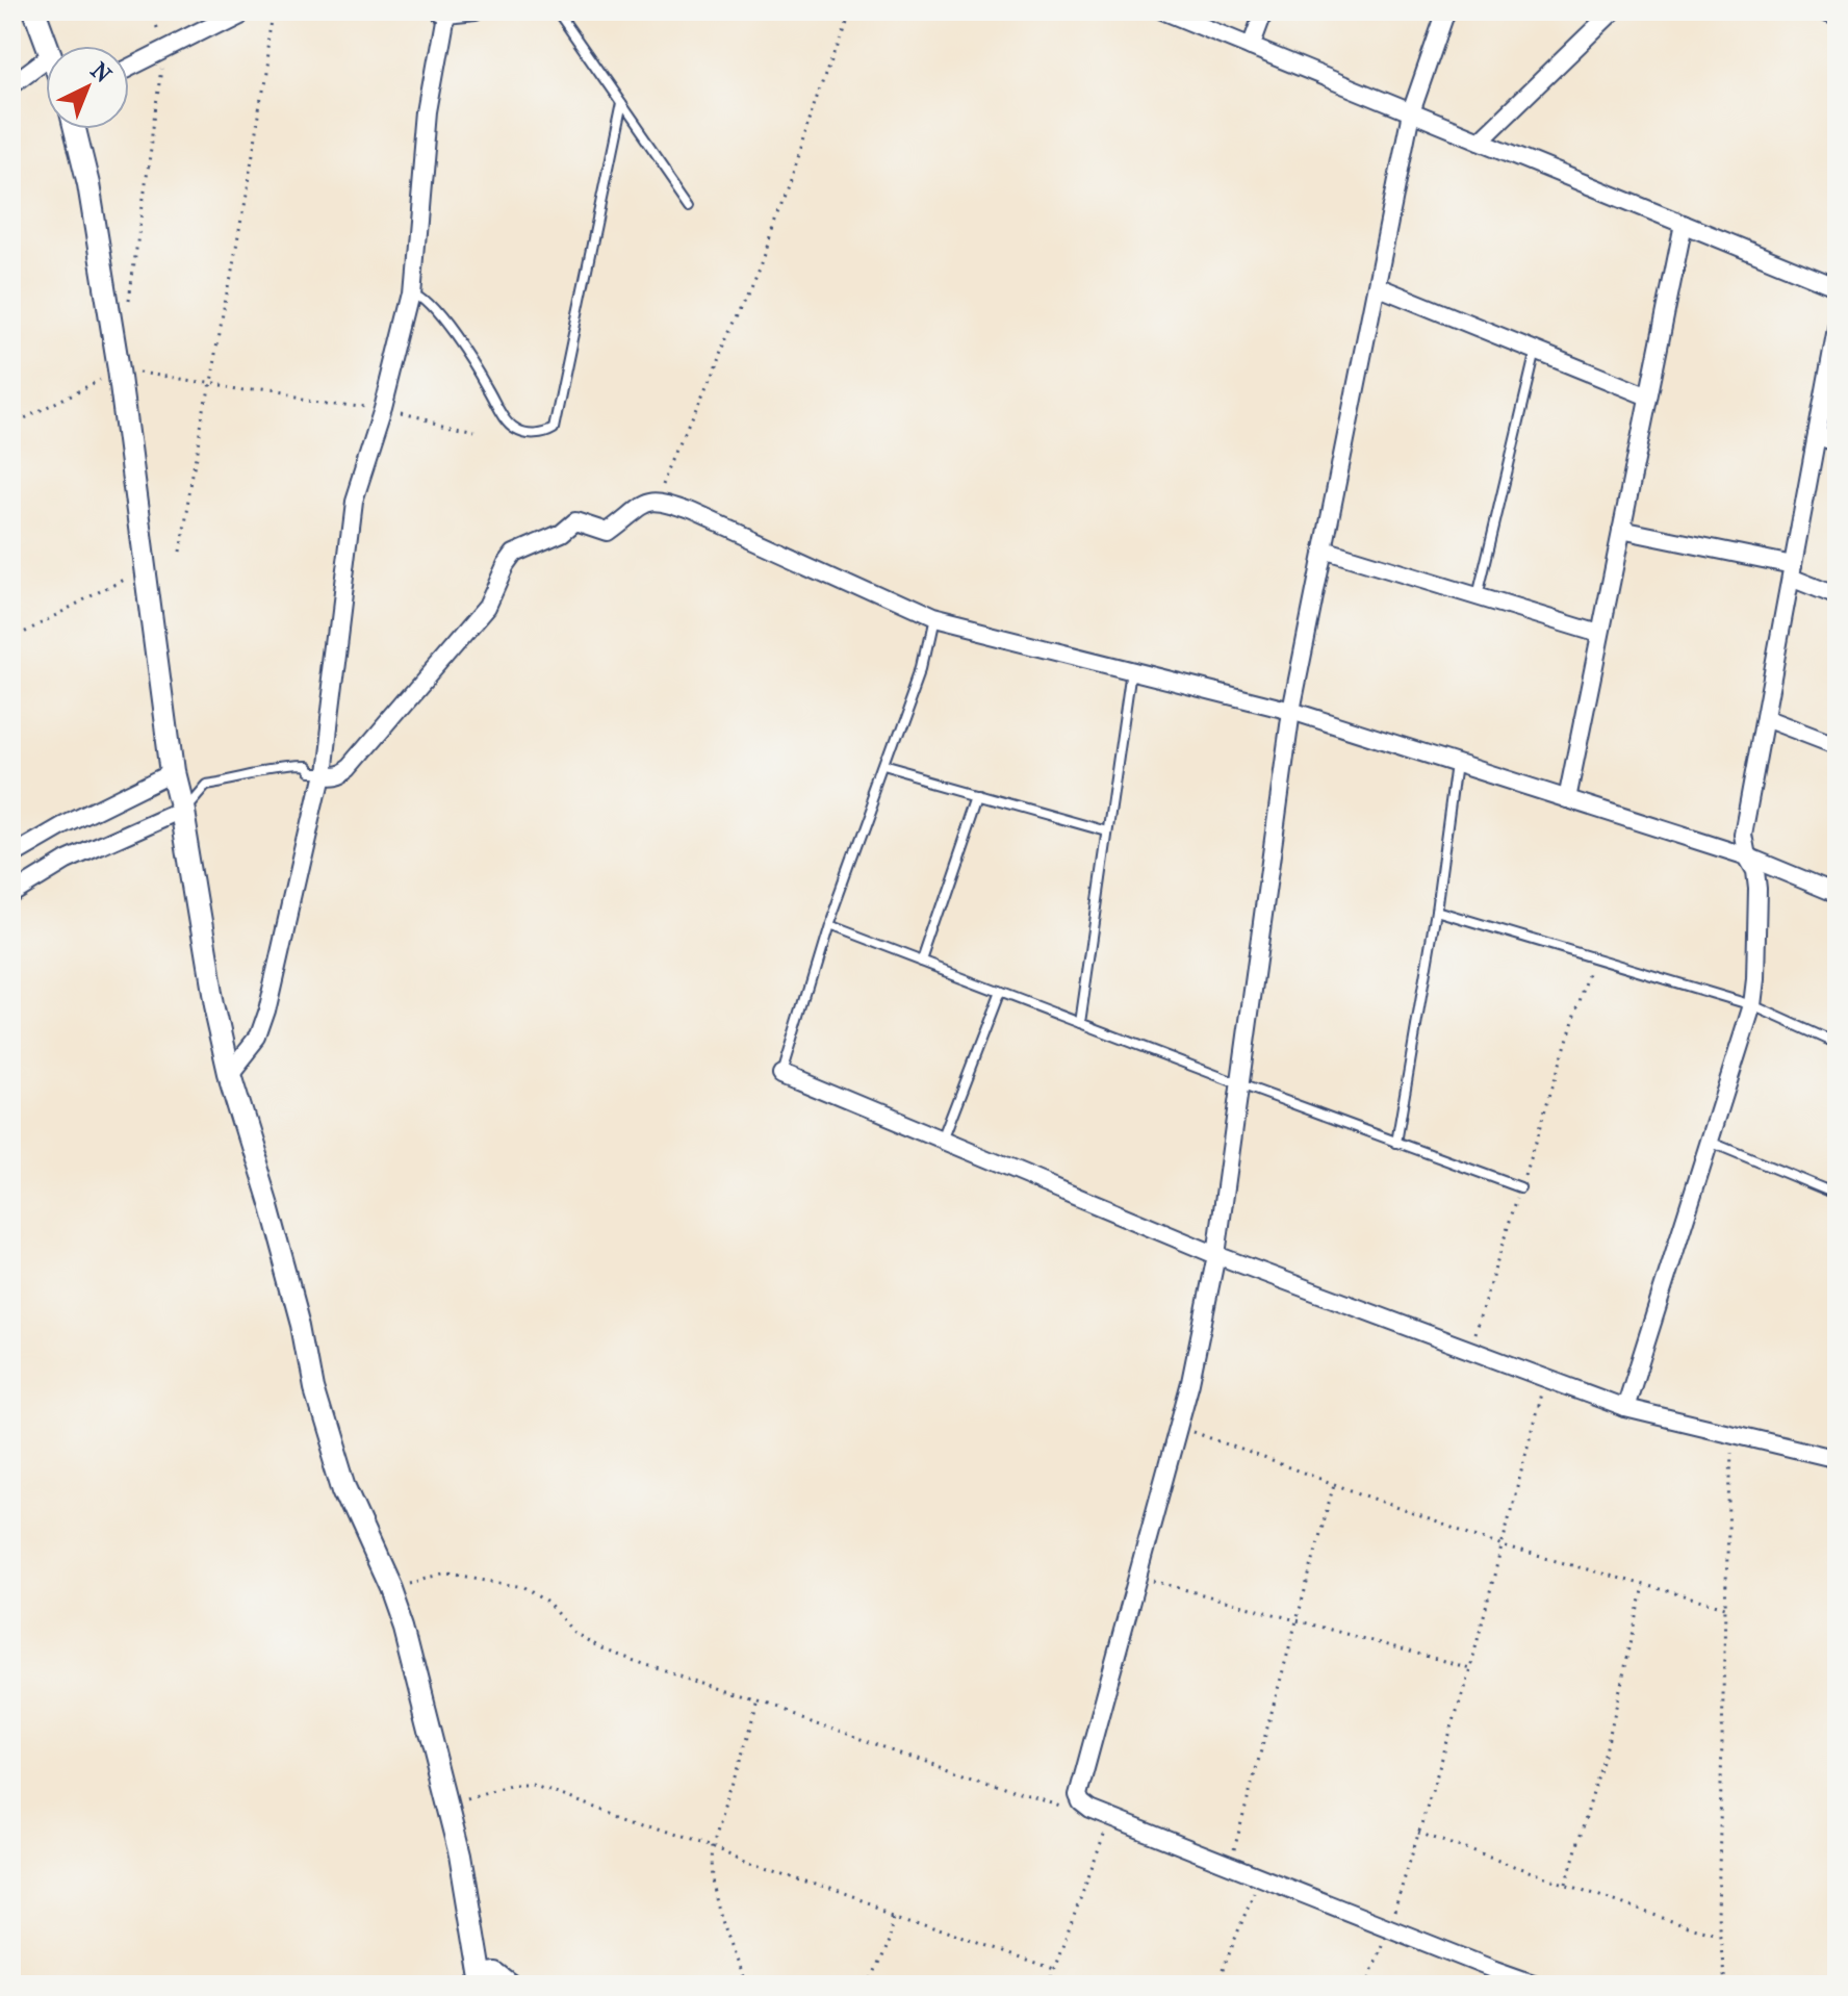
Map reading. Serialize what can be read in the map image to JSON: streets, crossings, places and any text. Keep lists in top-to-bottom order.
{
  "north": "top right"
}
